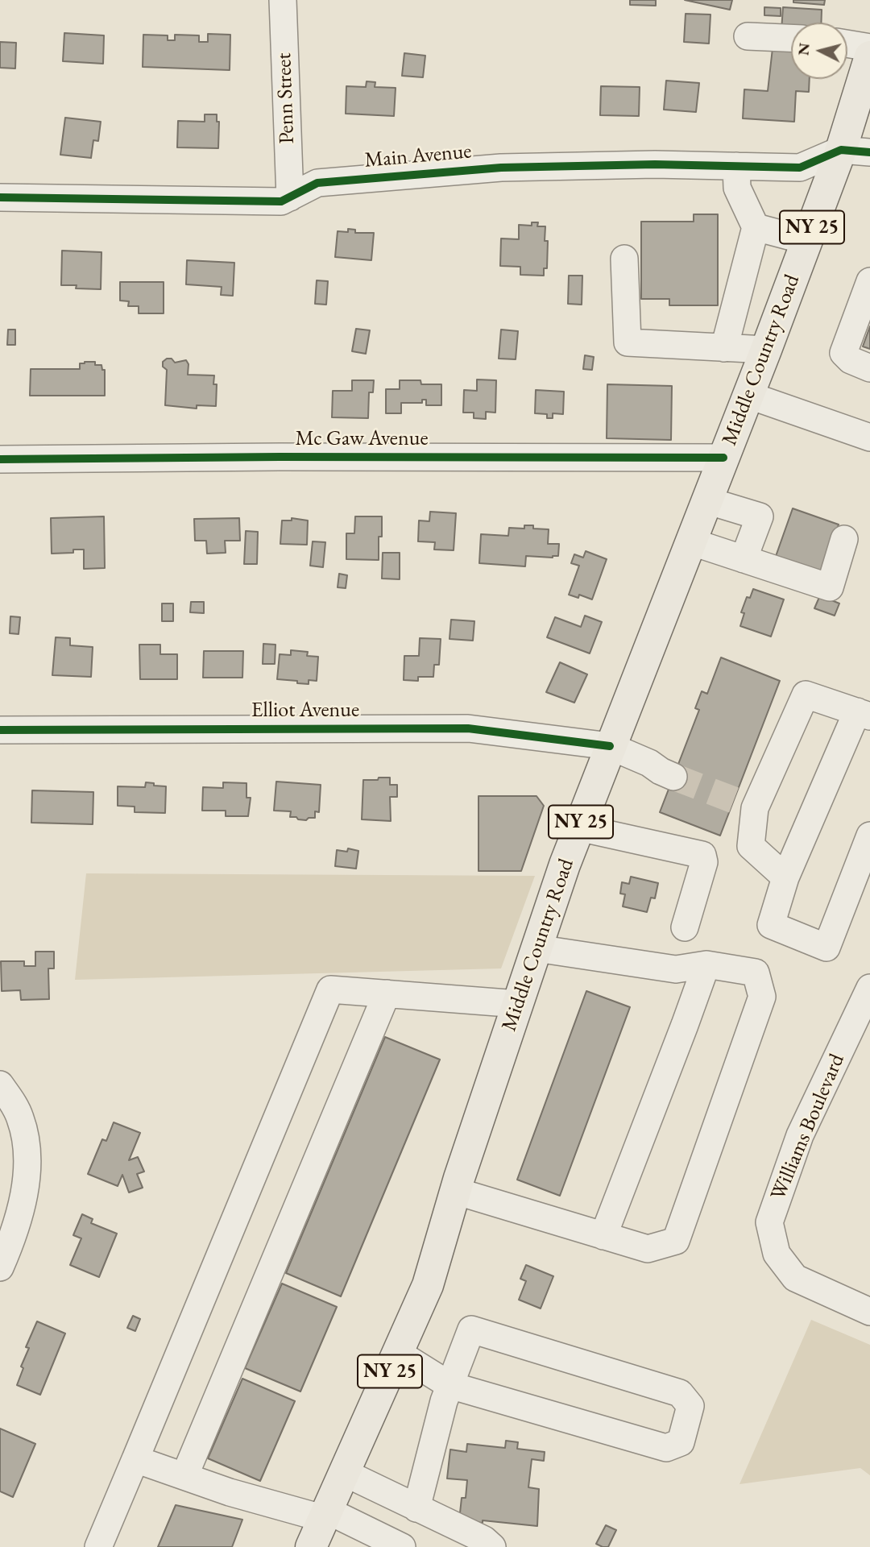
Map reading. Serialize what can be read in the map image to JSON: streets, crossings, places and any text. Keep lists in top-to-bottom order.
{
  "streets": {
    "main road": ["NY 25", "Middle Country Road"],
    "street": [
      "Penn Street",
      "Main Avenue",
      "Mc Gaw Avenue",
      "Elliot Avenue",
      "Williams Boulevard"
    ]
  },
  "crossings": [
    ["Penn Street", "Main Avenue"],
    ["Main Avenue", "Middle Country Road"],
    ["Middle Country Road", "Mc Gaw Avenue"],
    ["Middle Country Road", "Elliot Avenue"]
  ],
  "north": "left"
}
